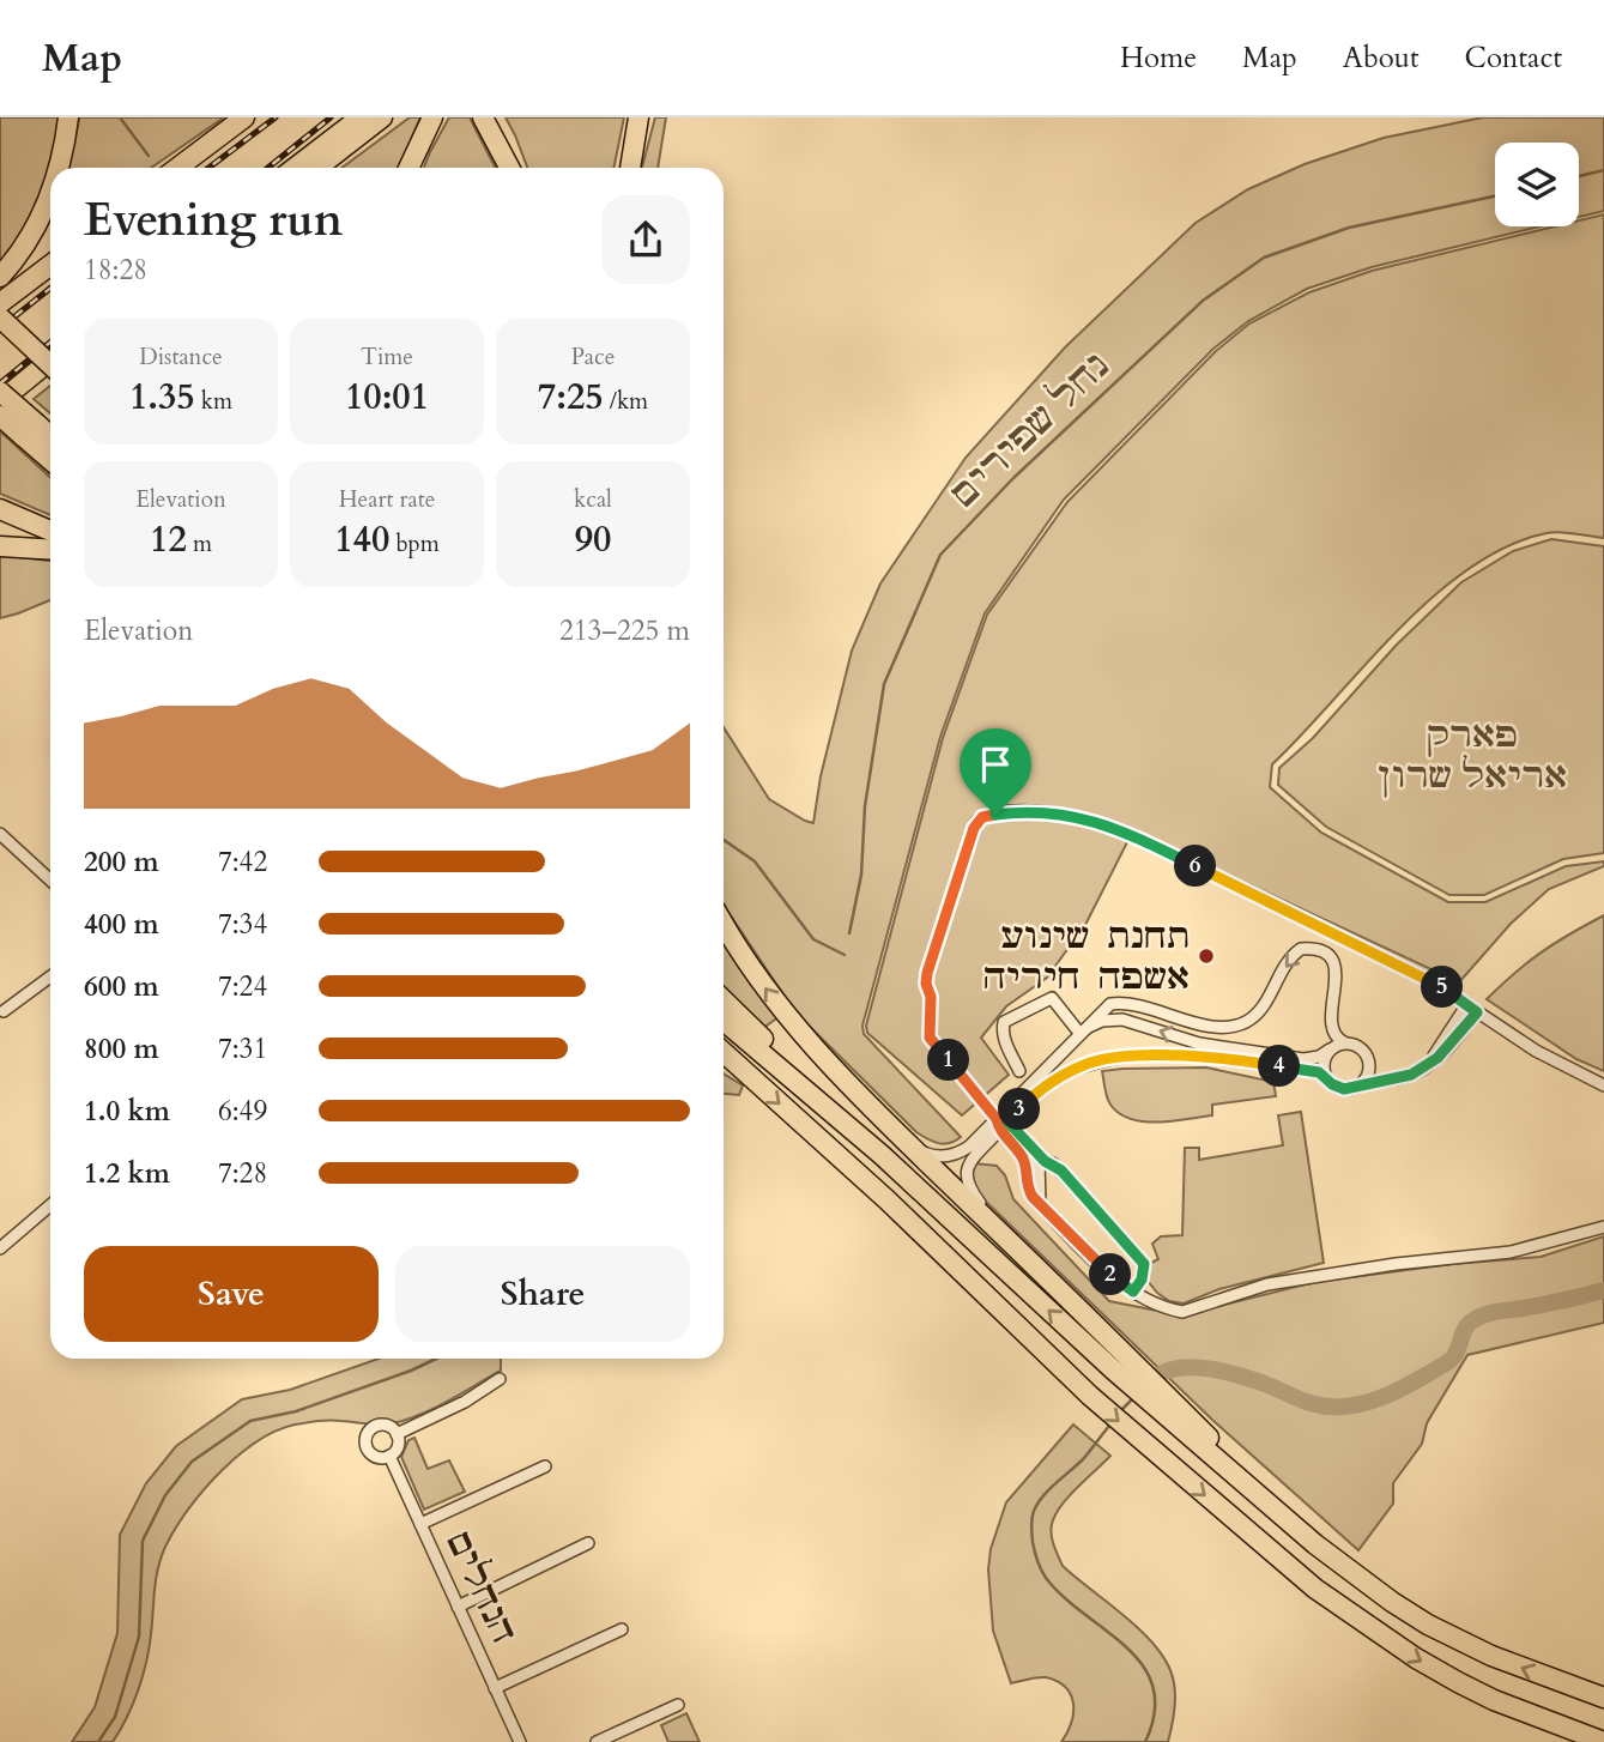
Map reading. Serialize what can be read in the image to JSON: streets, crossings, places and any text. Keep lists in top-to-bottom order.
{
  "streets": {
    "street": ["הנחלים"]
  },
  "water": ["נחל שפירים"],
  "parks": ["פארק אריאל שרון"],
  "places": ["תחנת שינוע אשפה חיריה"],
  "page": {
    "header": "Map",
    "nav": [
      "Home",
      "Map",
      "About",
      "Contact"
    ],
    "heading": ["Evening run", "18:28"],
    "stats": [
      ["Distance", "1.35 km"],
      ["Time", "10:01"],
      ["Pace", "7:25 /km"],
      ["Elevation", "12 m"],
      ["Heart rate", "140 bpm"],
      ["kcal", "90"]
    ],
    "chart": ["Elevation", "213–225 m"],
    "list": [
      {
        "name": "200 m",
        "note": "7:42"
      },
      {
        "name": "400 m",
        "note": "7:34"
      },
      {
        "name": "600 m",
        "note": "7:24"
      },
      {
        "name": "800 m",
        "note": "7:31"
      },
      {
        "name": "1.0 km",
        "note": "6:49"
      },
      {
        "name": "1.2 km",
        "note": "7:28"
      }
    ],
    "pins": [
      "6",
      "5",
      "1",
      "4",
      "3",
      "2"
    ],
    "buttons": ["Save", "Share"]
  }
}
